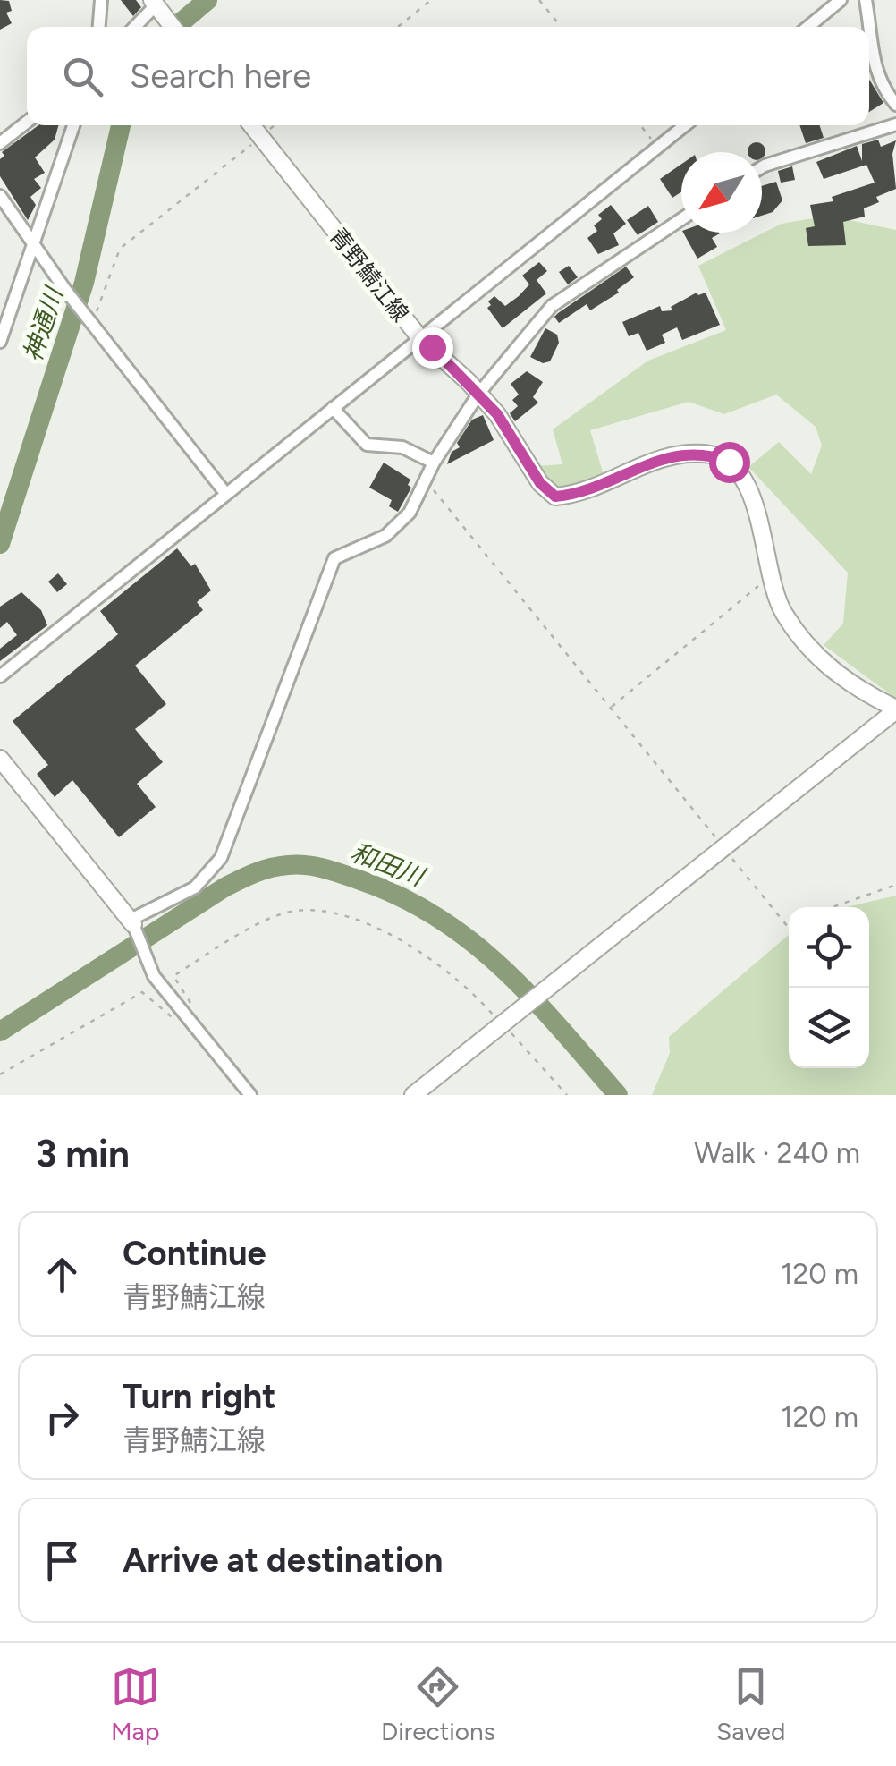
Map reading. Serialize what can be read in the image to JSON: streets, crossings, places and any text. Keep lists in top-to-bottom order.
{
  "streets": {
    "main road": ["青野鯖江線"]
  },
  "water": ["神通川", "和田川"],
  "north": "bottom left",
  "page": {
    "search": "Search here",
    "heading": ["3 min", "Walk · 240 m"],
    "list": [
      ["Continue", "青野鯖江線", "120 m"],
      ["Turn right", "青野鯖江線", "120 m"],
      "Arrive at destination"
    ],
    "nav": ["Map", "Directions", "Saved"]
  }
}
